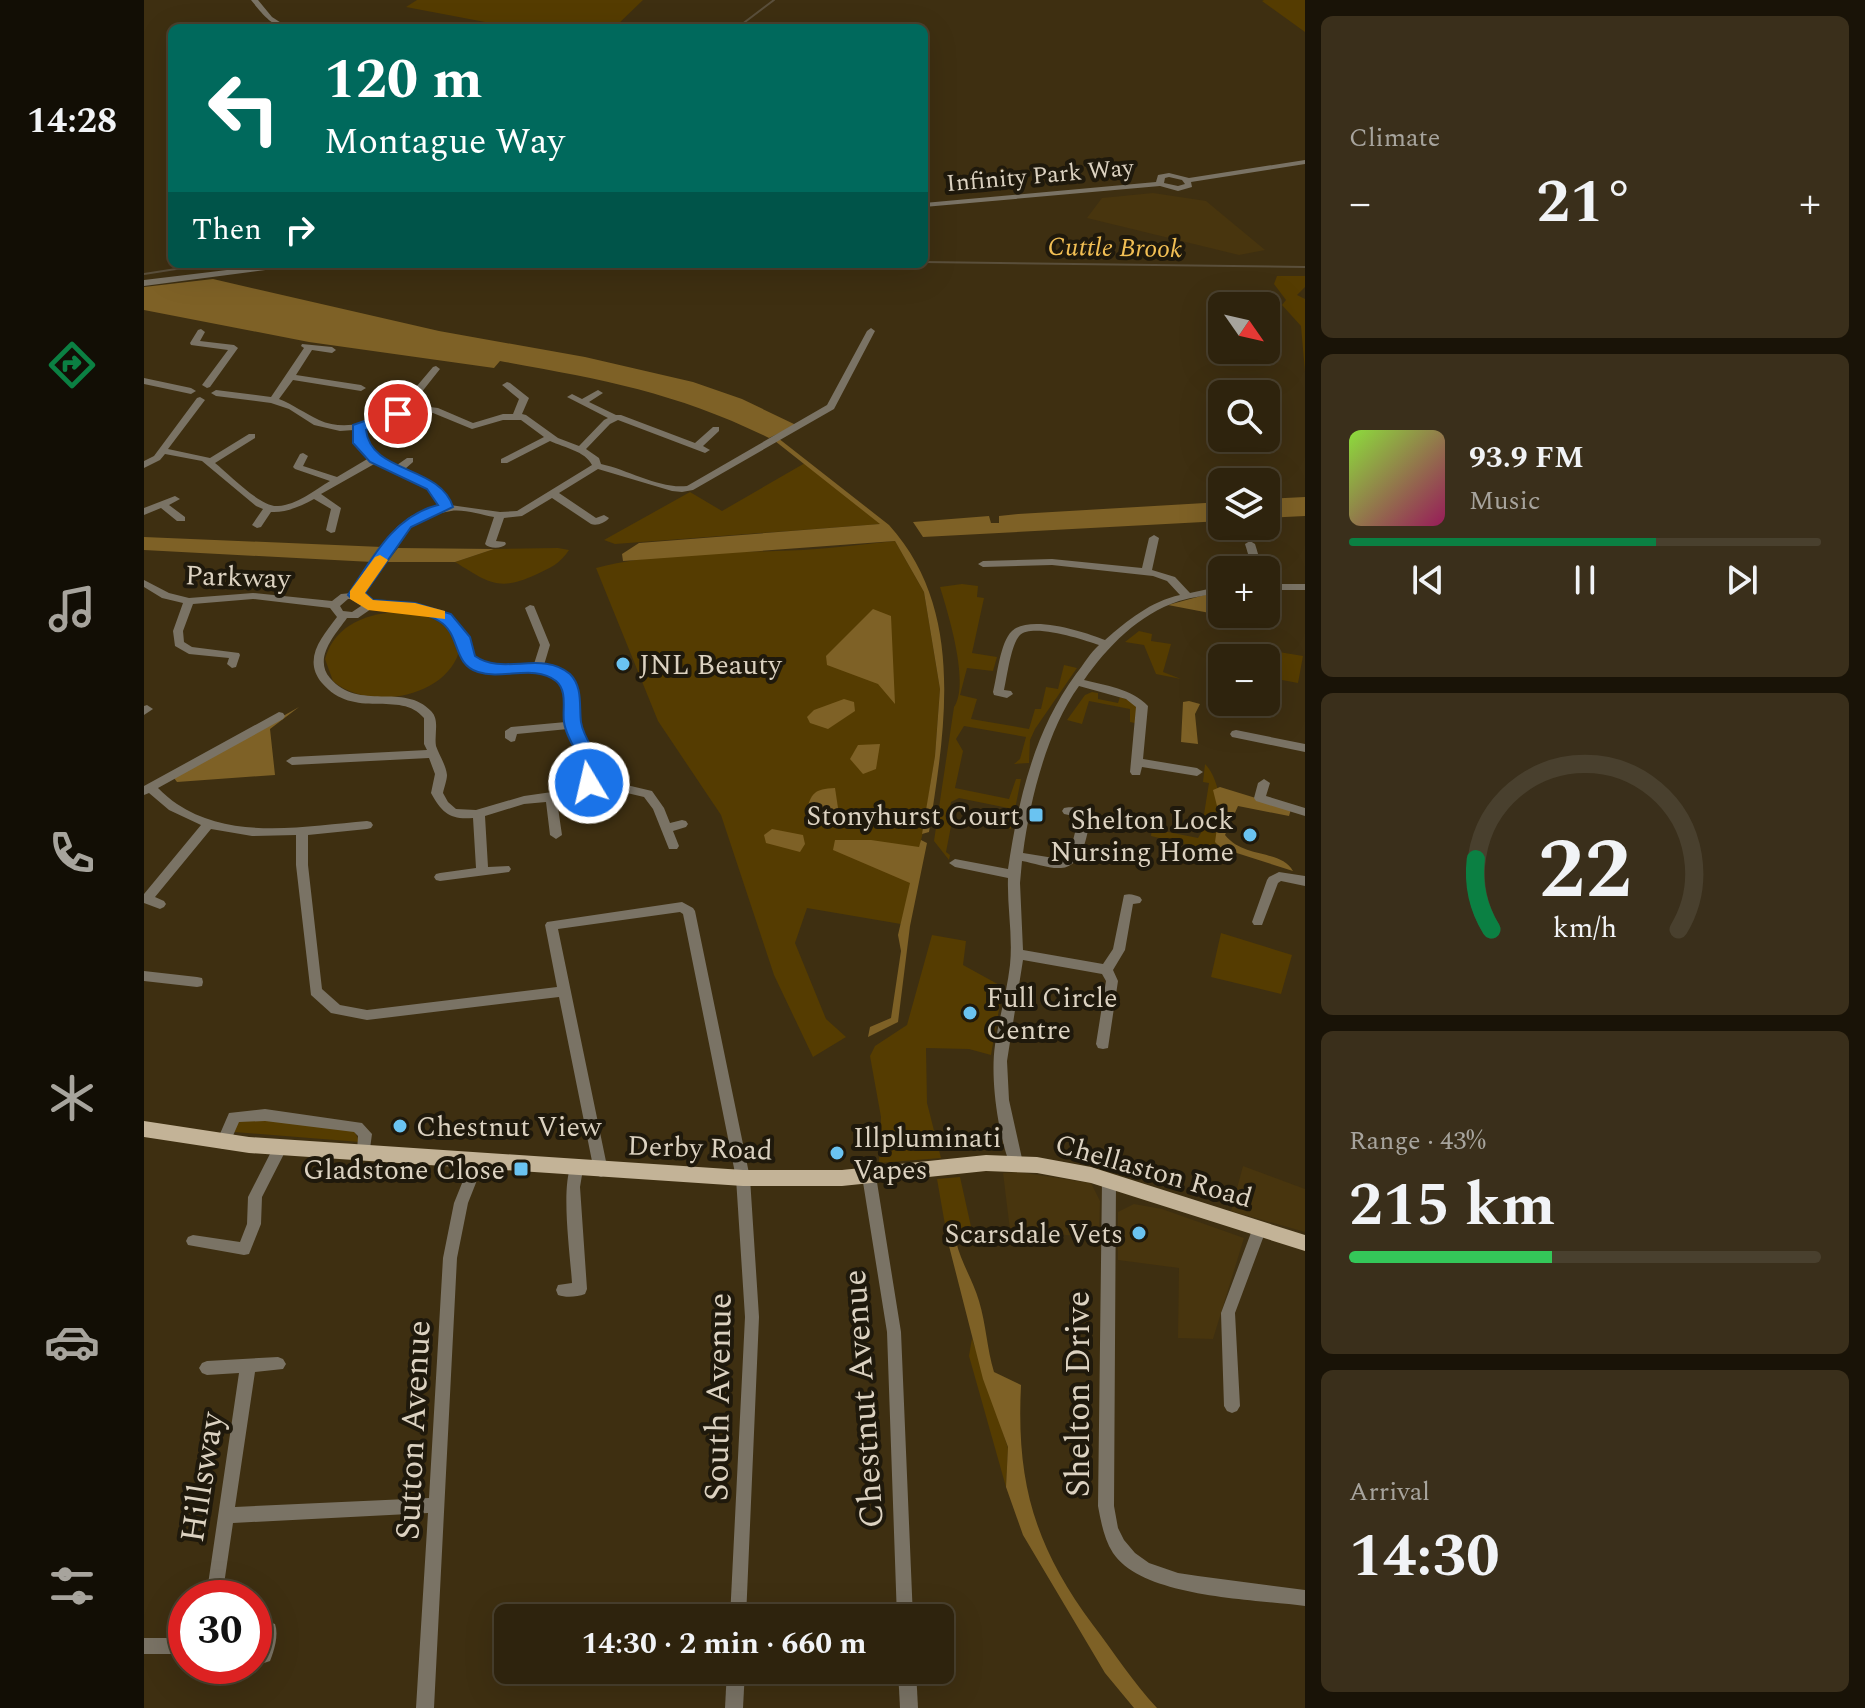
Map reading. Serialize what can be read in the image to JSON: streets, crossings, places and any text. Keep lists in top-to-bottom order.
{
  "streets": {
    "main road": ["Derby Road", "Chellaston Road"],
    "street": [
      "Infinity Park Way",
      "Parkway",
      "Shelton Drive",
      "South Avenue",
      "Chestnut Avenue",
      "Sutton Avenue",
      "Hillsway"
    ]
  },
  "crossings": [
    ["Derby Road", "Chellaston Road"],
    ["Derby Road", "South Avenue"],
    ["Derby Road", "Chestnut Avenue"],
    ["Derby Road", "Sutton Avenue"],
    ["Chellaston Road", "Shelton Drive"]
  ],
  "water": ["Cuttle Brook"],
  "places": {
    "other": [
      "JNL Beauty",
      "Shelton Lock Nursing Home",
      "Full Circle Centre",
      "Chestnut View",
      "Illpluminati Vapes",
      "Scarsdale Vets"
    ],
    "transit": ["Stonyhurst Court", "Gladstone Close"]
  },
  "north": "bottom right",
  "page": {
    "tabs": "14:28",
    "tile": [
      "Climate",
      ["Range · 43%", "215 km"],
      ["Arrival", "14:30"]
    ],
    "turn": ["120 m", "Montague Way"],
    "heat": ["−", "21°", "+"],
    "then": "Then",
    "map_buttons": ["+", "−"],
    "song": ["93.9 FM", "Music"],
    "limit": "30",
    "trip": "14:30 · 2 min · 660 m",
    "gauge": ["22", "km/h"]
  }
}
